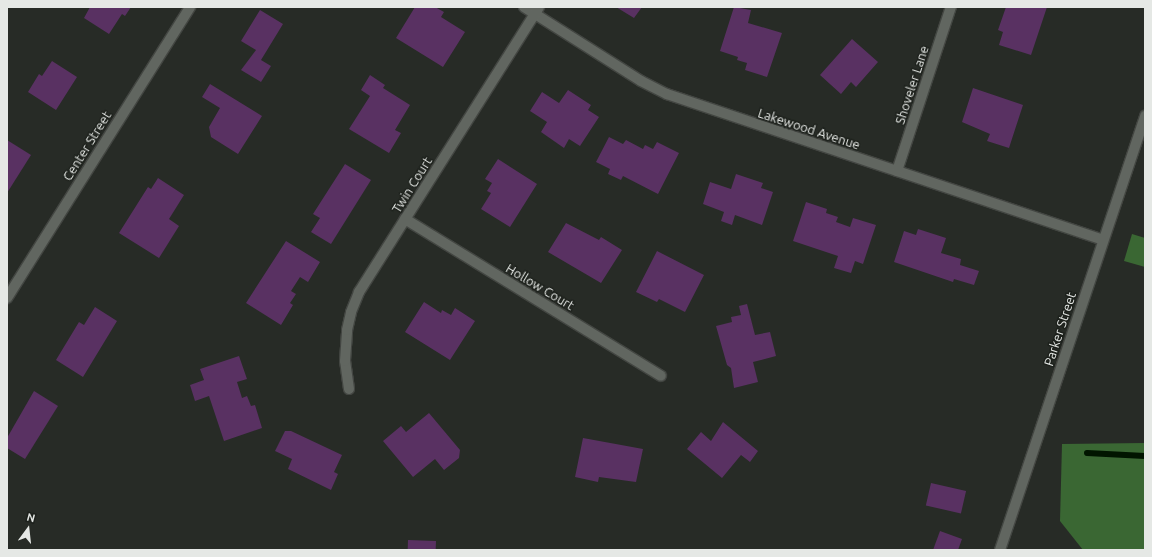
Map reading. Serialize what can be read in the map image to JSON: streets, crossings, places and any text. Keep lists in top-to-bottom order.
{
  "streets": {
    "street": [
      "Shoveler Lane",
      "Lakewood Avenue",
      "Center Street",
      "Twin Court",
      "Hollow Court",
      "Parker Street"
    ]
  },
  "crossings": [
    ["Shoveler Lane", "Lakewood Avenue"],
    ["Lakewood Avenue", "Twin Court"],
    ["Lakewood Avenue", "Parker Street"],
    ["Twin Court", "Hollow Court"]
  ],
  "north": "top"
}
